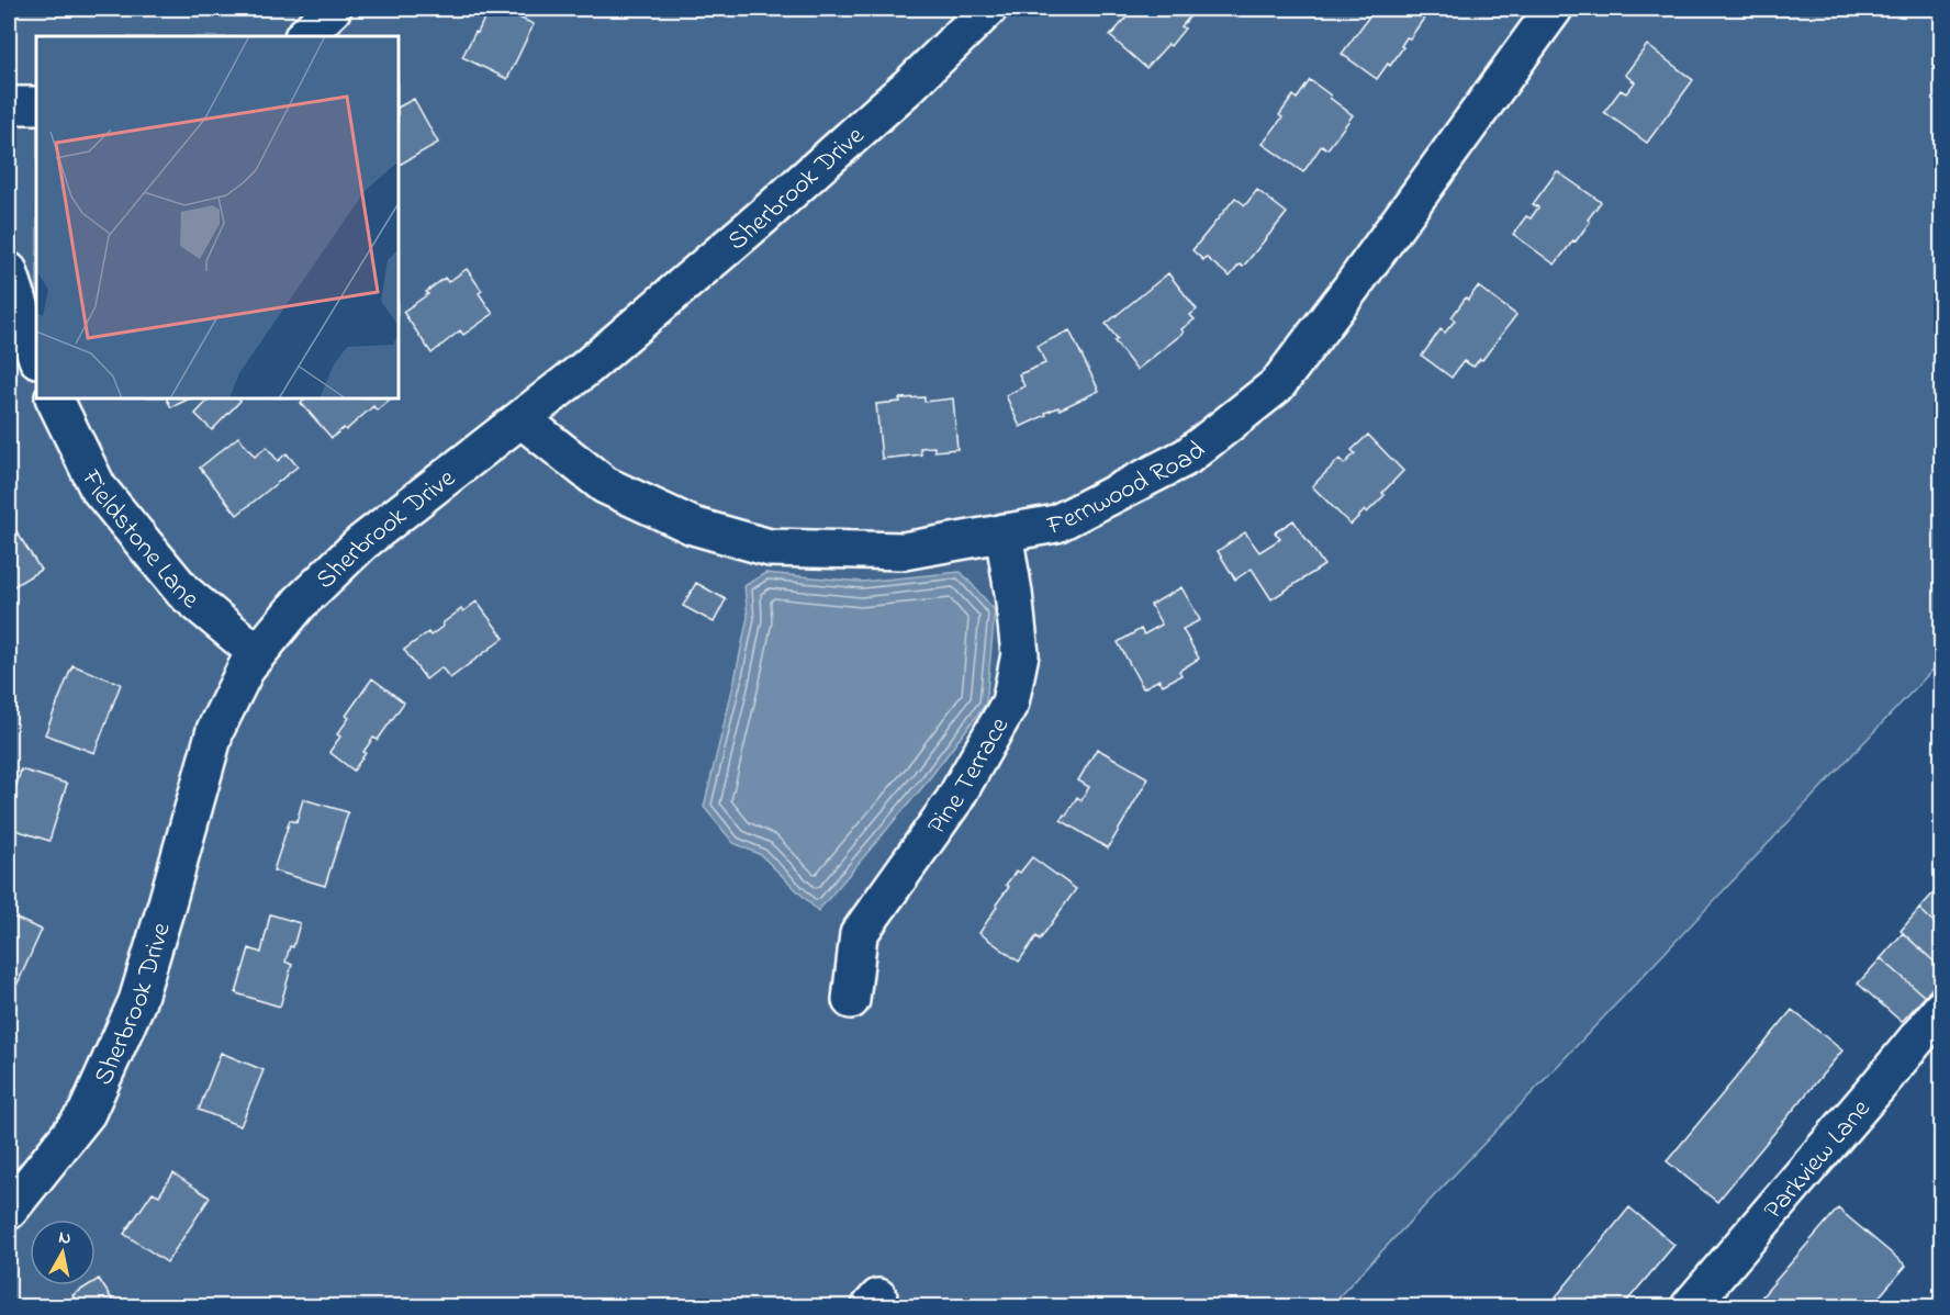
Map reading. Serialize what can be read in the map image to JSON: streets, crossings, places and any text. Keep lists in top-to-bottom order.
{
  "streets": {
    "street": [
      "Sherbrook Drive",
      "Fernwood Road",
      "Fieldstone Lane",
      "Pine Terrace",
      "Parkview Lane"
    ]
  },
  "crossings": [
    ["Sherbrook Drive", "Fernwood Road"],
    ["Sherbrook Drive", "Fieldstone Lane"],
    ["Fernwood Road", "Pine Terrace"]
  ],
  "north": "top"
}
